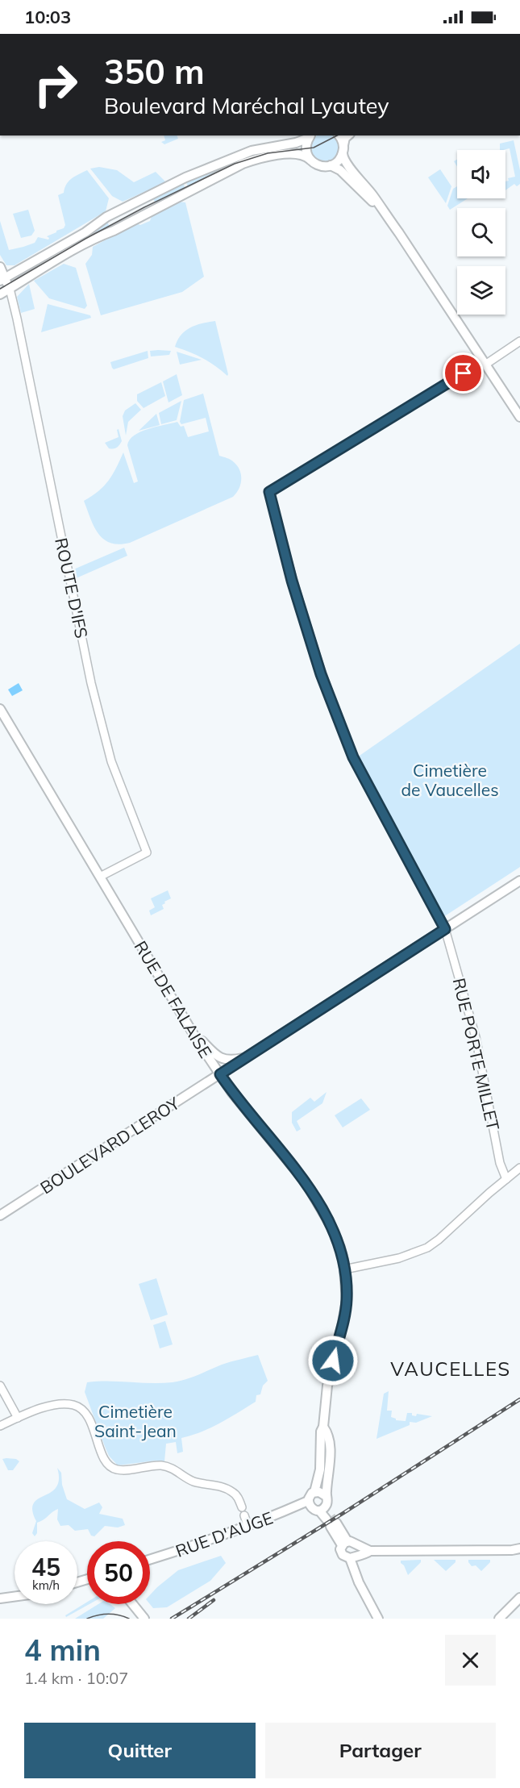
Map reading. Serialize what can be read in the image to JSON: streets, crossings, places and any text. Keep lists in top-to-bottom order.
{
  "streets": {
    "main road": [
      "ROUTE D'IFS",
      "RUE DE FALAISE",
      "BOULEVARD LEROY",
      "RUE D'AUGE"
    ],
    "street": ["RUE PORTE MILLET"]
  },
  "crossings": [
    ["ROUTE D'IFS", "RUE DE FALAISE"],
    ["RUE DE FALAISE", "BOULEVARD LEROY"],
    ["RUE DE FALAISE", "RUE D'AUGE"],
    ["RUE PORTE MILLET", "BOULEVARD LEROY"]
  ],
  "districts": ["VAUCELLES"],
  "parks": ["Cimetière de Vaucelles", "Cimetière Saint-Jean"],
  "page": {
    "status": "10:03",
    "turn": ["350 m", "Boulevard Maréchal Lyautey"],
    "speed": "45 km/h",
    "limit": "50",
    "heading": ["4 min", "1.4 km · 10:07"],
    "buttons": ["Quitter", "Partager"]
  }
}
